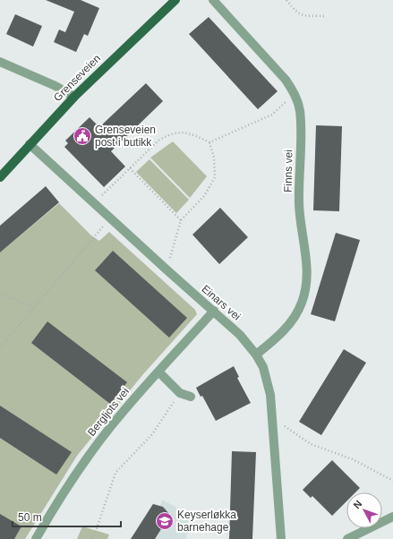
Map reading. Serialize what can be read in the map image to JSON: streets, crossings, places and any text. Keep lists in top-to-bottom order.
{
  "streets": {
    "main road": ["Grenseveien"],
    "street": ["Finns vei", "Einars vei", "Bergljots vei"]
  },
  "crossings": [
    ["Grenseveien", "Einars vei"],
    ["Finns vei", "Einars vei"],
    ["Einars vei", "Bergljots vei"]
  ],
  "places": {
    "public building": ["Grenseveien post i butikk"],
    "school or university": ["Keyserløkka barnehage"]
  },
  "scale_bar": "50 m",
  "north": "top left"
}
